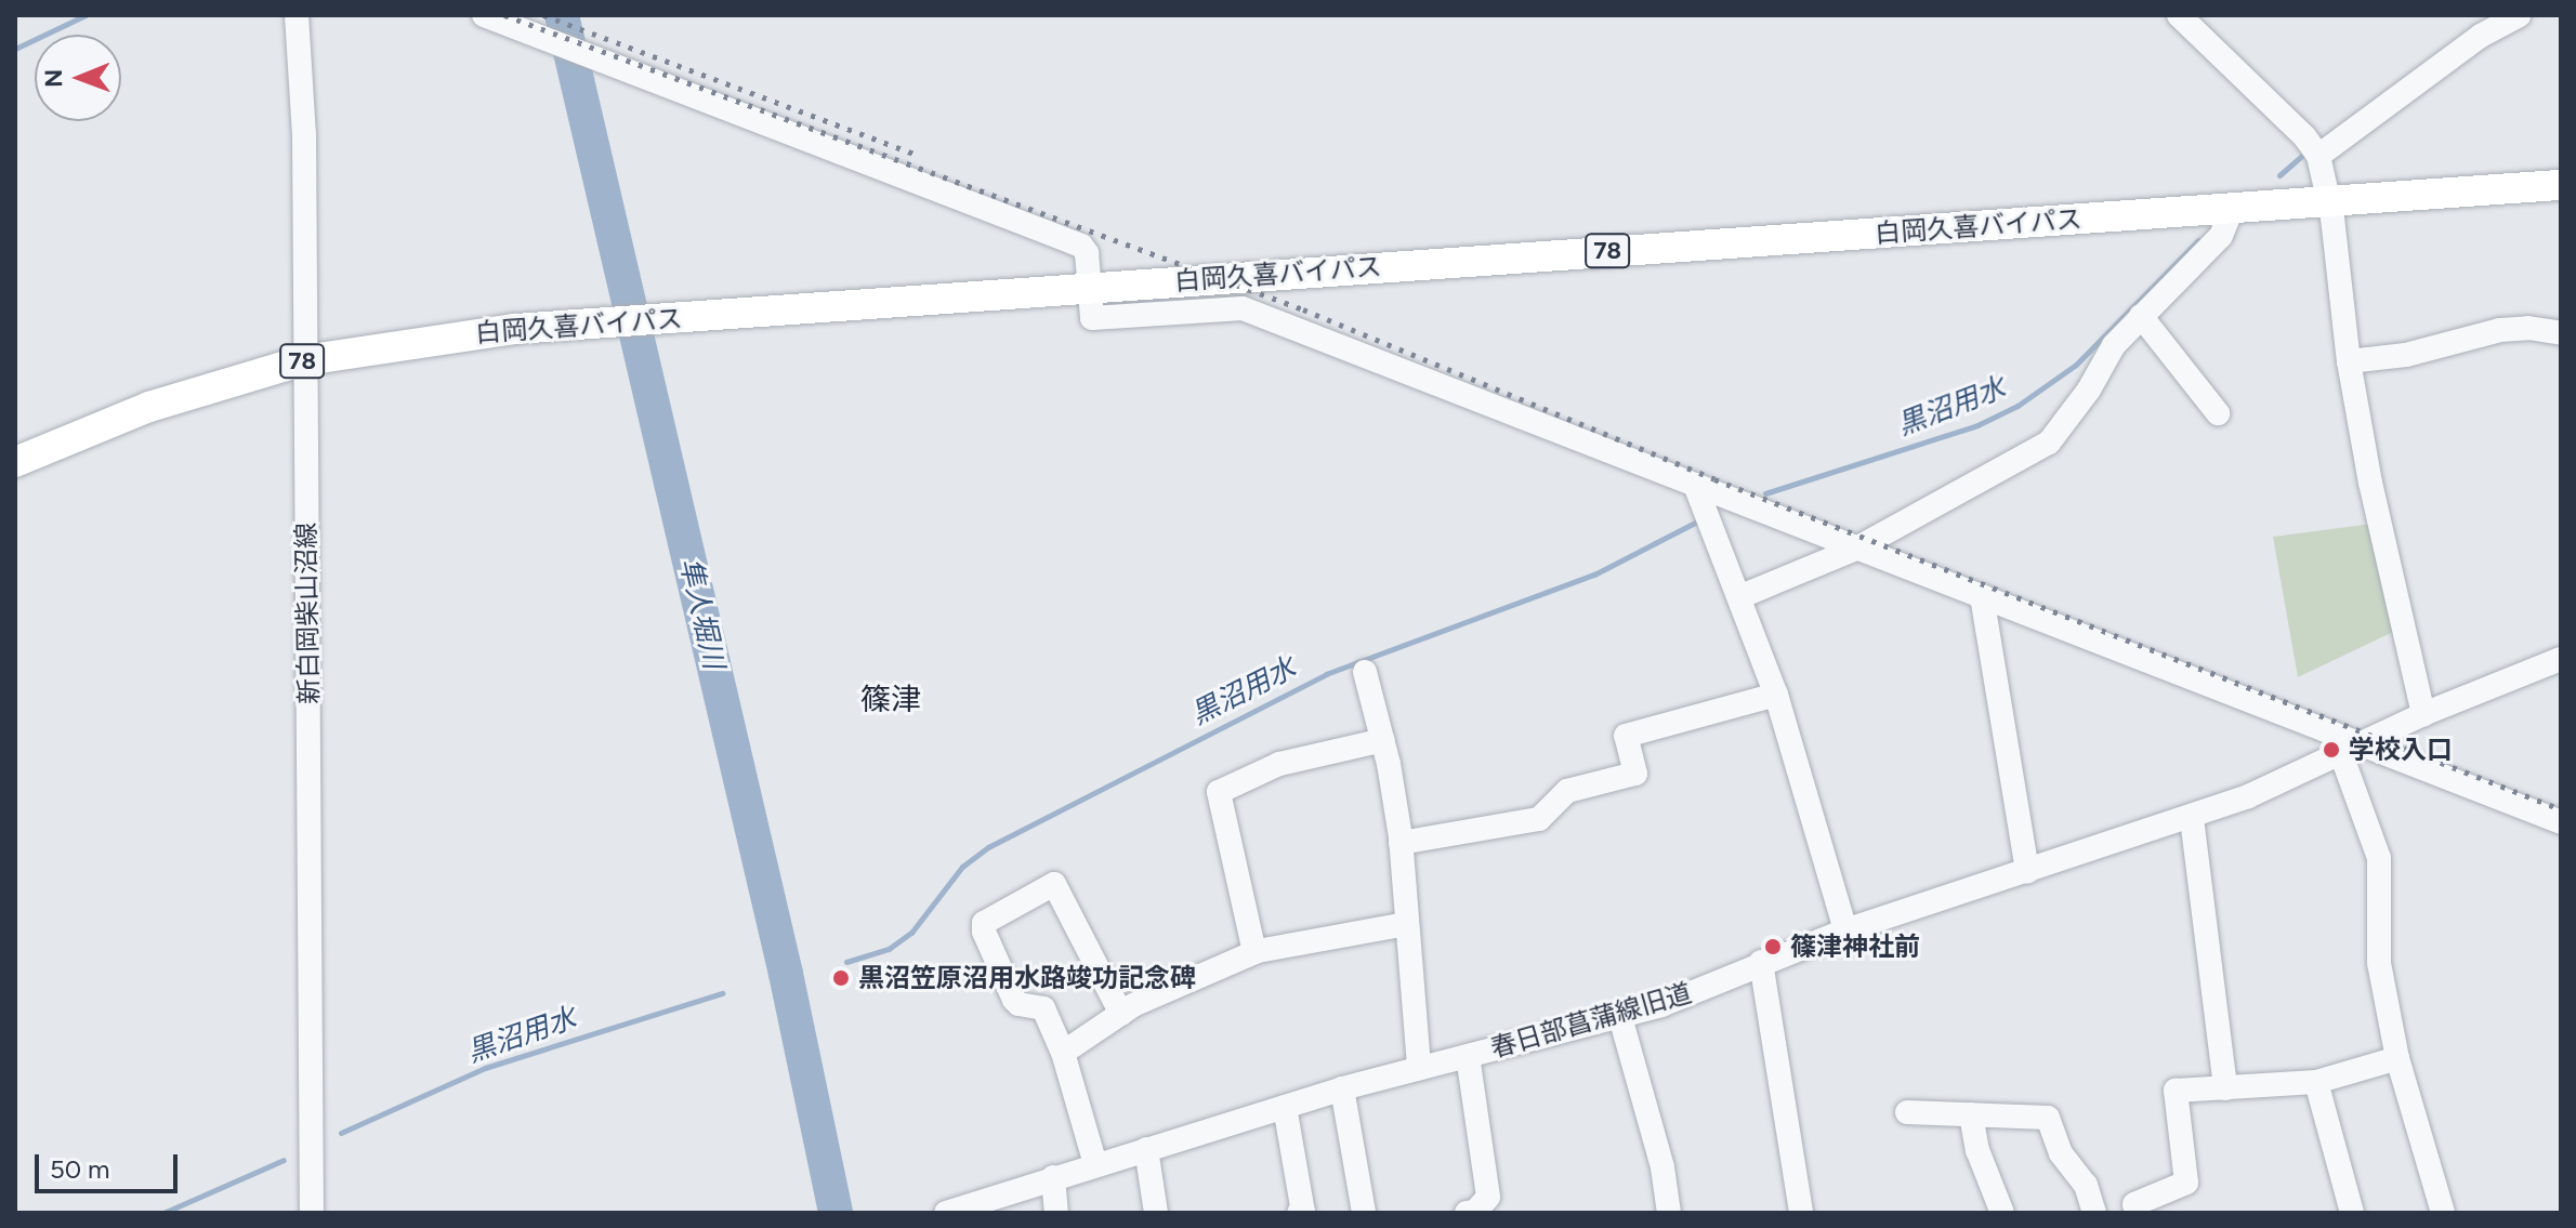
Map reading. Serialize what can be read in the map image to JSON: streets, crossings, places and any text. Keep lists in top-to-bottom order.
{
  "streets": {
    "main road": ["白岡久喜バイパス", "78"],
    "street": ["新白岡柴山沼線", "春日部菖蒲線旧道"]
  },
  "crossings": [
    ["白岡久喜バイパス", "新白岡柴山沼線"]
  ],
  "districts": ["篠津"],
  "water": ["黒沼用水", "隼人堀川"],
  "places": ["学校入口", "篠津神社前", "黒沼笠原沼用水路竣功記念碑"],
  "scale_bar": "50 m",
  "north": "left"
}
